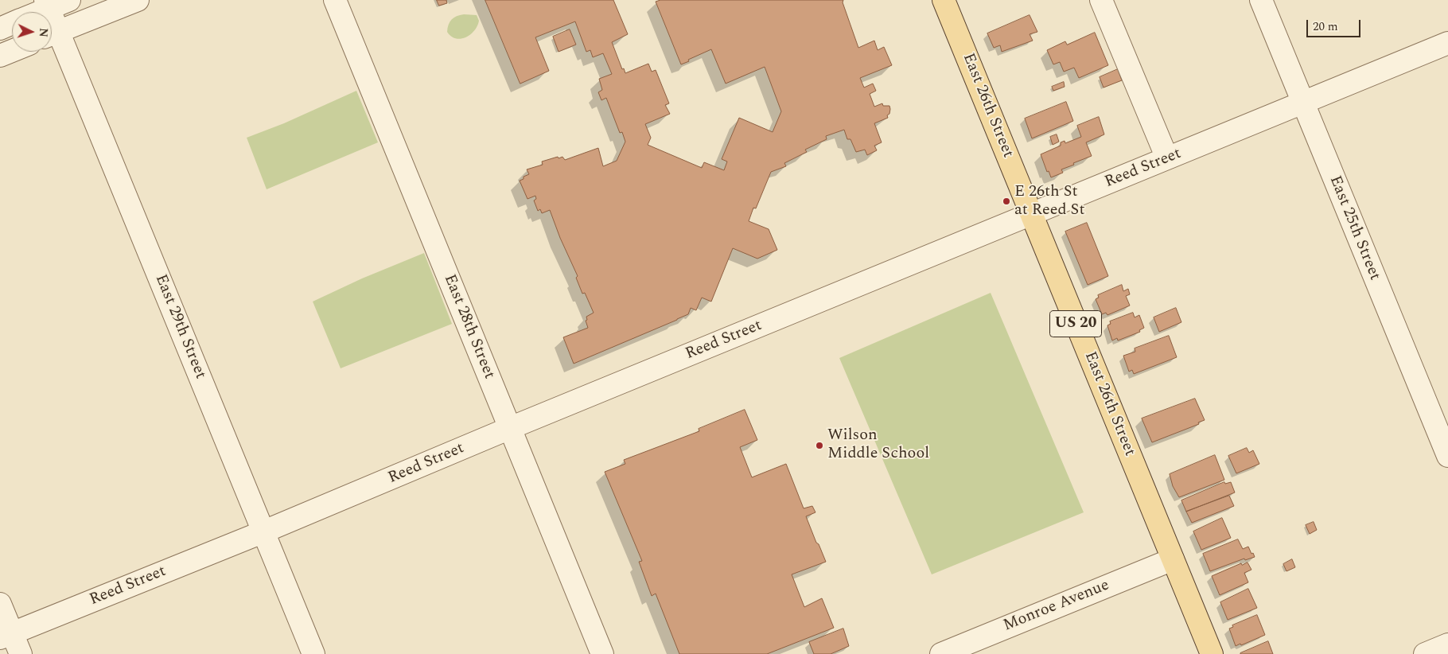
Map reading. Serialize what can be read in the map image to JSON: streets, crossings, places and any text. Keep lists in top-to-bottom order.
{
  "streets": {
    "main road": ["East 26th Street", "US 20"],
    "street": [
      "Reed Street",
      "East 25th Street",
      "East 29th Street",
      "East 28th Street",
      "Monroe Avenue"
    ]
  },
  "crossings": [
    ["East 26th Street", "Reed Street"],
    ["East 26th Street", "Monroe Avenue"],
    ["Reed Street", "East 25th Street"],
    ["Reed Street", "East 29th Street"],
    ["Reed Street", "East 28th Street"]
  ],
  "places": ["E 26th St at Reed St", "Wilson Middle School"],
  "scale_bar": "20 m",
  "north": "right"
}
